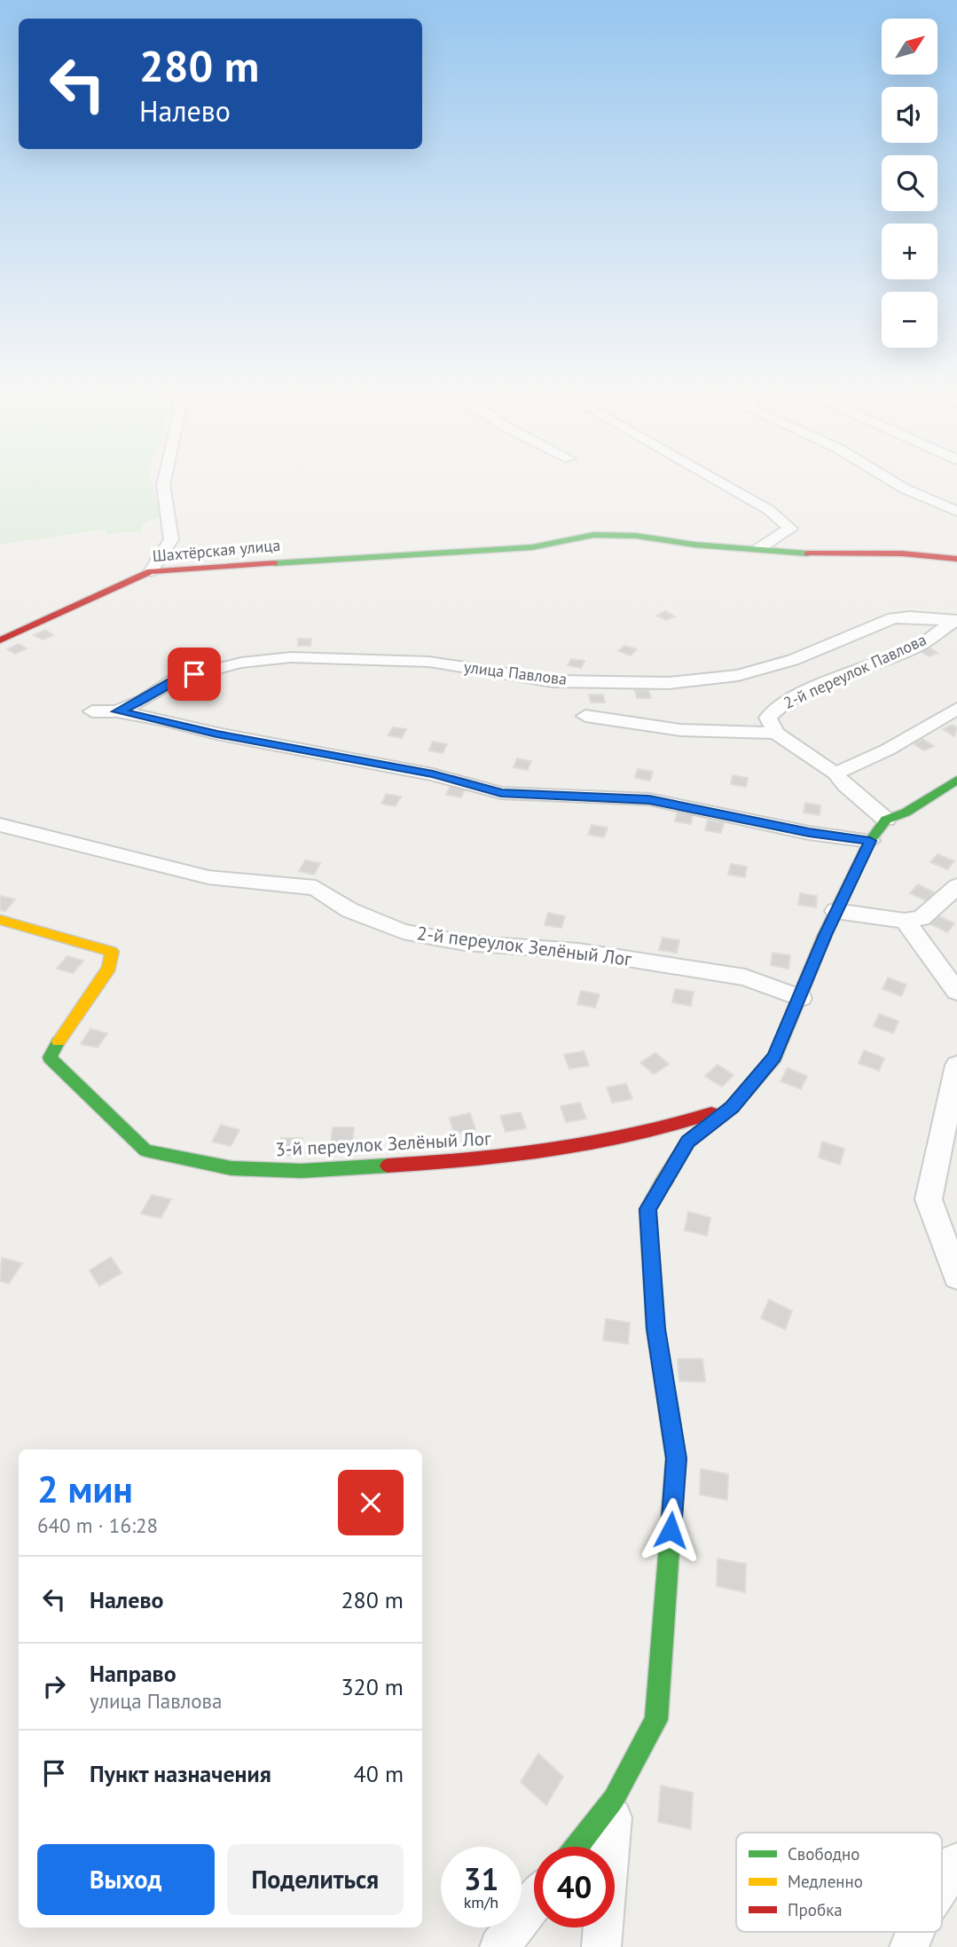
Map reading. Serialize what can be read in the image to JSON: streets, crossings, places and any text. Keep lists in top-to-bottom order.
{
  "streets": {
    "street": [
      "Шахтёрская улица",
      "2-й переулок Павлова",
      "улица Павлова",
      "2-й переулок Зелёный Лог",
      "3-й переулок Зелёный Лог"
    ]
  },
  "crossings": [
    ["2-й переулок Павлова", "улица Павлова"]
  ],
  "legend": ["Свободно", "Медленно", "Пробка"],
  "north": "top right",
  "page": {
    "map_buttons": ["+", "−"],
    "turn": ["280 m", "Налево"],
    "heading": ["2 мин", "640 m · 16:28"],
    "list": [
      {
        "name": "Налево",
        "value": "280 m"
      },
      {
        "name": "Направо",
        "note": "улица Павлова",
        "value": "320 m"
      },
      {
        "name": "Пункт назначения",
        "value": "40 m"
      }
    ],
    "buttons": ["Выход", "Поделиться"],
    "speed": "31 km/h",
    "limit": "40"
  }
}
